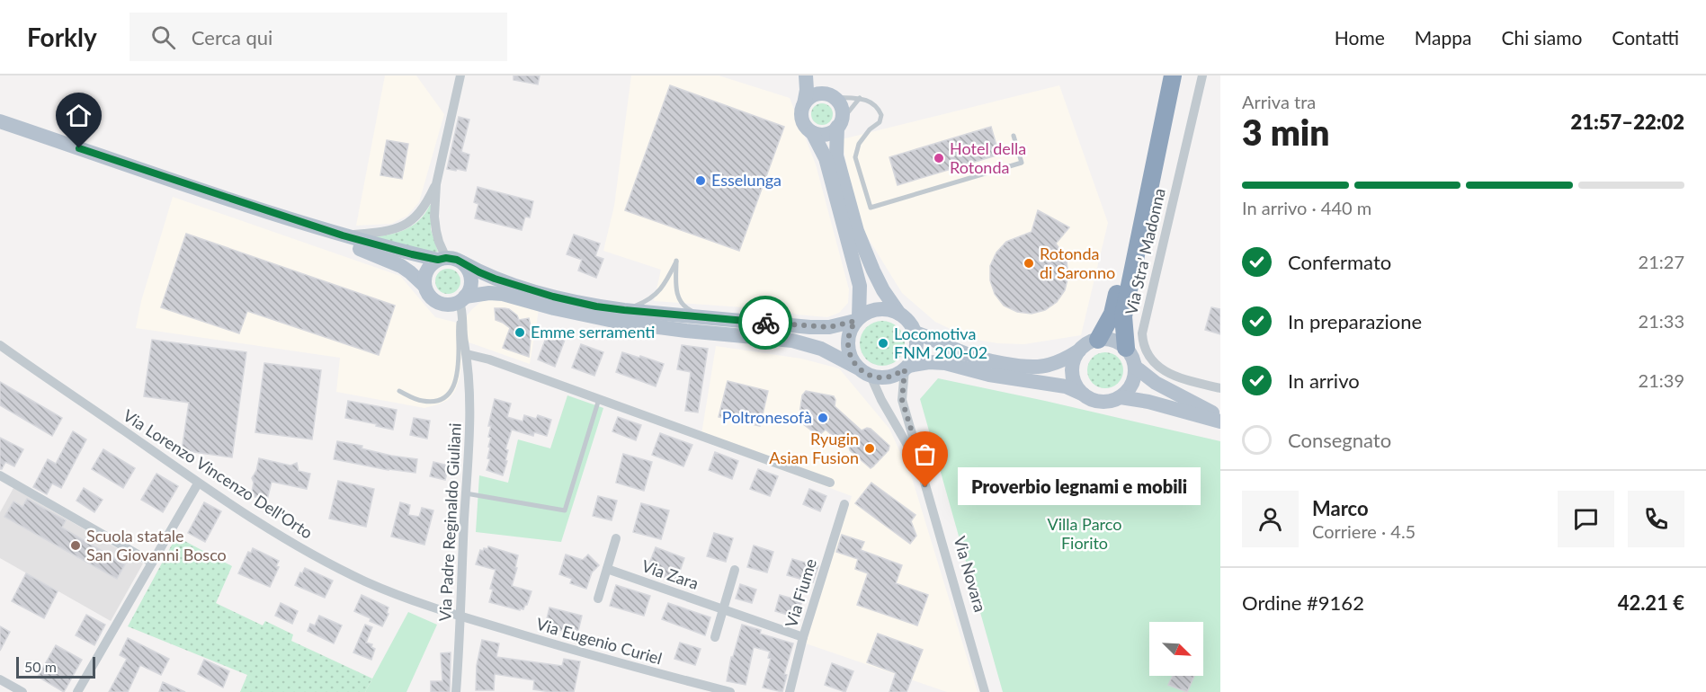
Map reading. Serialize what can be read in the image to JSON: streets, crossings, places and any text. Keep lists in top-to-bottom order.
{
  "streets": {
    "street": [
      "Via Stra' Madonna",
      "Via Lorenzo Vincenzo Dell'Orto",
      "Via Padre Reginaldo Giuliani",
      "Via Novara",
      "Via Zara",
      "Via Fiume",
      "Via Eugenio Curiel"
    ]
  },
  "crossings": [
    ["Via Lorenzo Vincenzo Dell'Orto", "Via Padre Reginaldo Giuliani"],
    ["Via Lorenzo Vincenzo Dell'Orto", "Via Eugenio Curiel"],
    ["Via Padre Reginaldo Giuliani", "Via Eugenio Curiel"],
    ["Via Zara", "Via Fiume"]
  ],
  "parks": ["Villa Parco Fiorito"],
  "places": [
    "Hotel della Rotonda",
    "Esselunga",
    "Rotonda di Saronno",
    "Emme serramenti",
    "Locomotiva FNM 200-02",
    "Poltronesofà",
    "Ryugin Asian Fusion",
    "Proverbio legnami e mobili",
    "Scuola statale San Giovanni Bosco"
  ],
  "scale_bar": "50 m",
  "north": "bottom right",
  "page": {
    "header": "Forkly",
    "search": "Cerca qui",
    "nav": [
      "Home",
      "Mappa",
      "Chi siamo",
      "Contatti"
    ],
    "heading": ["3 min", "Arriva tra", "21:57–22:02"],
    "panel": [
      "Marco",
      "Corriere · 4.5",
      "Ordine #9162",
      "42.21 €"
    ],
    "bar": "In arrivo · 440 m",
    "list": [
      ["Confermato", "21:27"],
      ["In preparazione", "21:33"],
      ["In arrivo", "21:39"],
      "Consegnato"
    ],
    "bubble": "Proverbio legnami e mobili",
    "scale": "50 m"
  }
}
